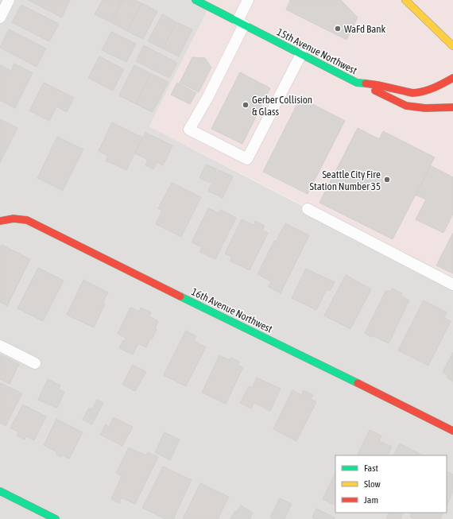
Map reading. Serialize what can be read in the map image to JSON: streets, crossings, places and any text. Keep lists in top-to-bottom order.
{
  "streets": {
    "street": ["15th Avenue Northwest", "16th Avenue Northwest"]
  },
  "places": ["WaFd Bank", "Gerber Collision & Glass", "Seattle City Fire Station Number 35"],
  "legend": ["Fast", "Slow", "Jam"]
}
